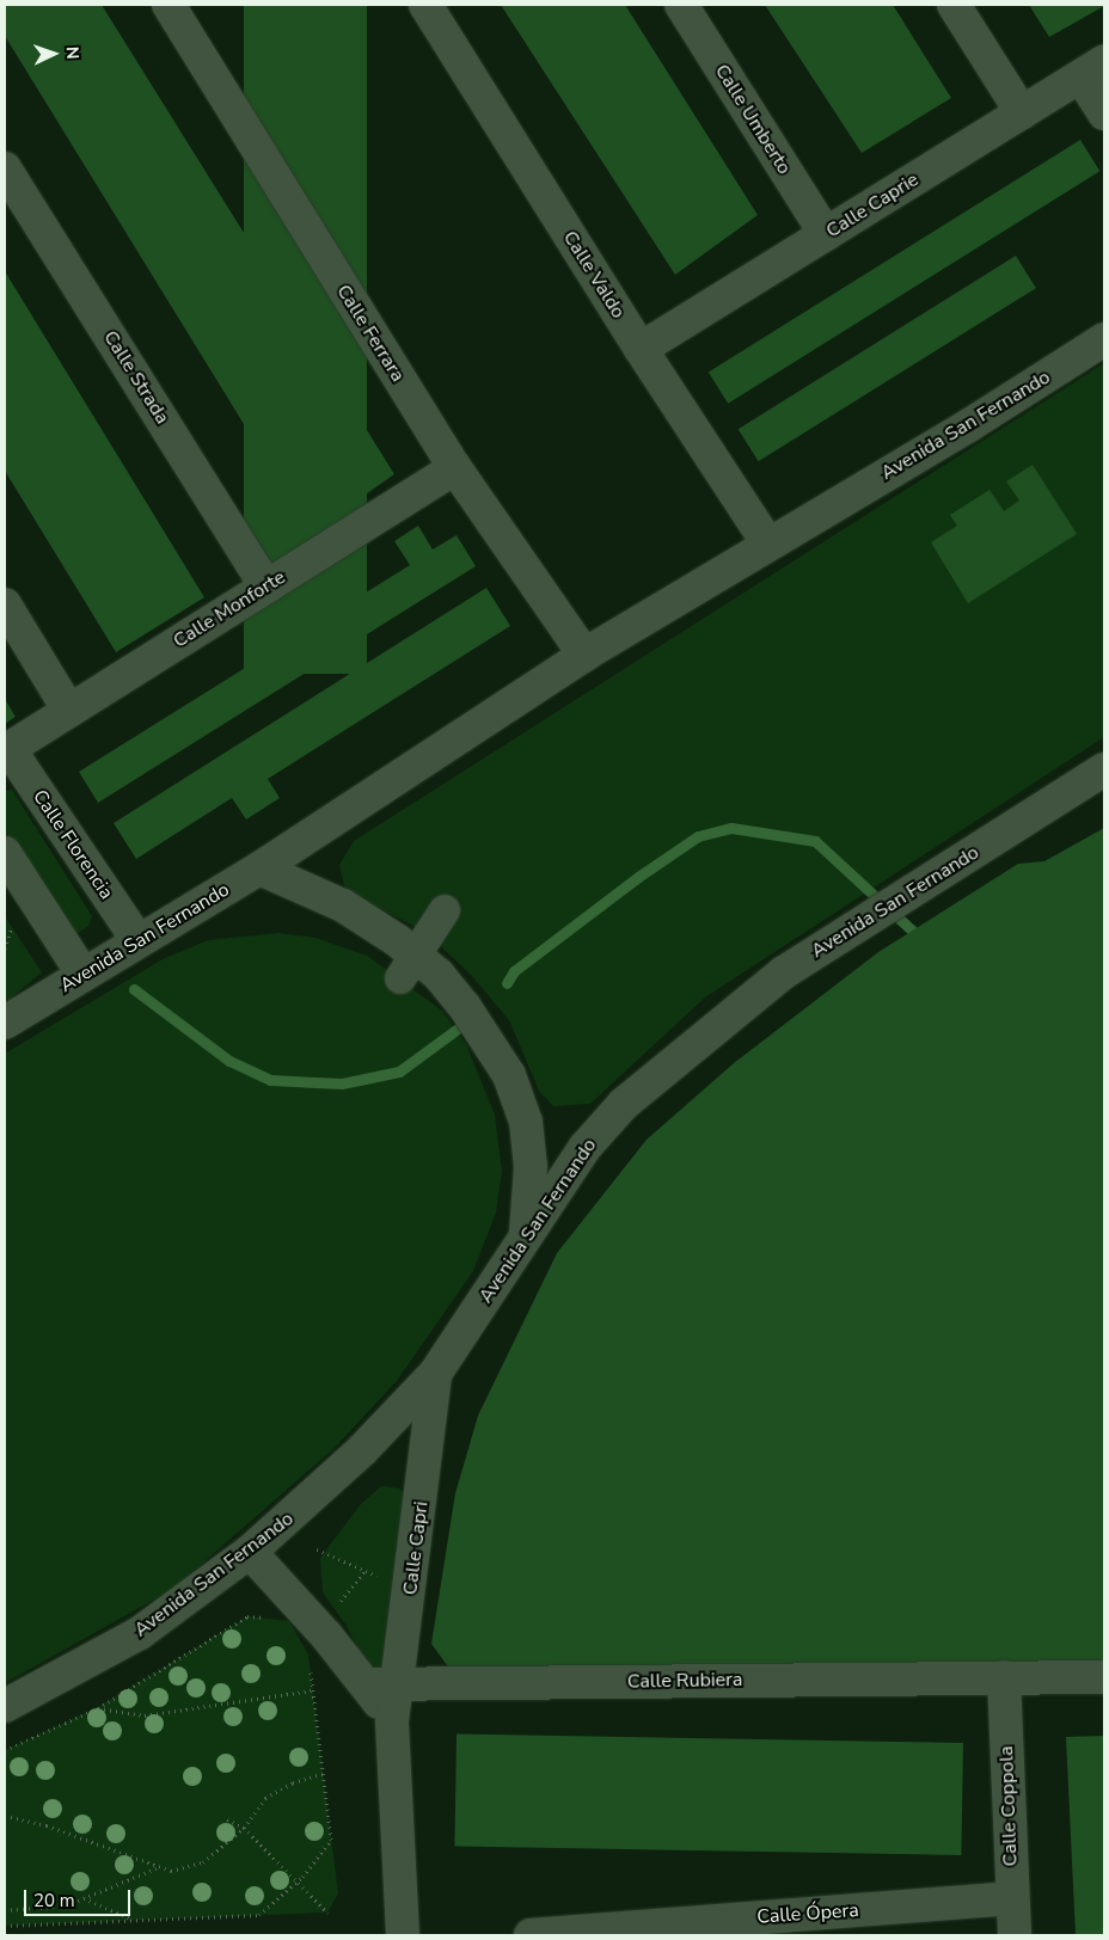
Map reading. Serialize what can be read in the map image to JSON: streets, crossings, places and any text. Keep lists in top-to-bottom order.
{
  "streets": {
    "street": [
      "Calle Umberto",
      "Calle Caprie",
      "Calle Valdo",
      "Calle Ferrara",
      "Calle Strada",
      "Avenida San Fernando",
      "Calle Monforte",
      "Calle Florencia",
      "Calle Capri",
      "Calle Rubiera",
      "Calle Coppola",
      "Calle Ópera"
    ]
  },
  "crossings": [
    ["Calle Umberto", "Calle Caprie"],
    ["Calle Caprie", "Calle Valdo"],
    ["Calle Valdo", "Avenida San Fernando"],
    ["Calle Ferrara", "Avenida San Fernando"],
    ["Calle Ferrara", "Calle Monforte"],
    ["Calle Strada", "Calle Monforte"],
    ["Avenida San Fernando", "Calle Florencia"],
    ["Avenida San Fernando", "Calle Capri"],
    ["Calle Monforte", "Calle Florencia"],
    ["Calle Capri", "Calle Rubiera"],
    ["Calle Rubiera", "Calle Coppola"],
    ["Calle Coppola", "Calle Ópera"]
  ],
  "scale_bar": "20 m",
  "north": "right"
}
